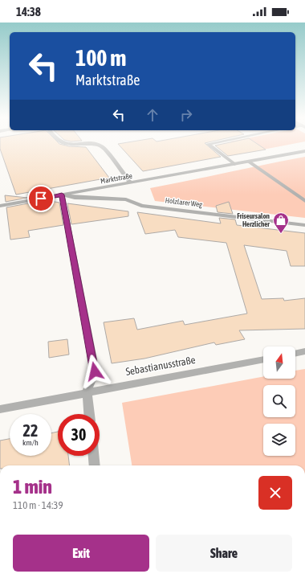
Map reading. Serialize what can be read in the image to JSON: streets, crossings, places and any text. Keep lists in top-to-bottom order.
{
  "streets": {
    "street": ["Marktstraße", "Holzlarer Weg", "Sebastianusstraße"]
  },
  "crossings": [
    ["Marktstraße", "Holzlarer Weg"]
  ],
  "places": {
    "shop": ["Friseursalon Herzlicher"]
  },
  "north": "top",
  "page": {
    "status": "14:38",
    "turn": ["100 m", "Marktstraße"],
    "speed": "22 km/h",
    "limit": "30",
    "heading": ["1 min", "110 m · 14:39"],
    "buttons": ["Exit", "Share"]
  }
}
